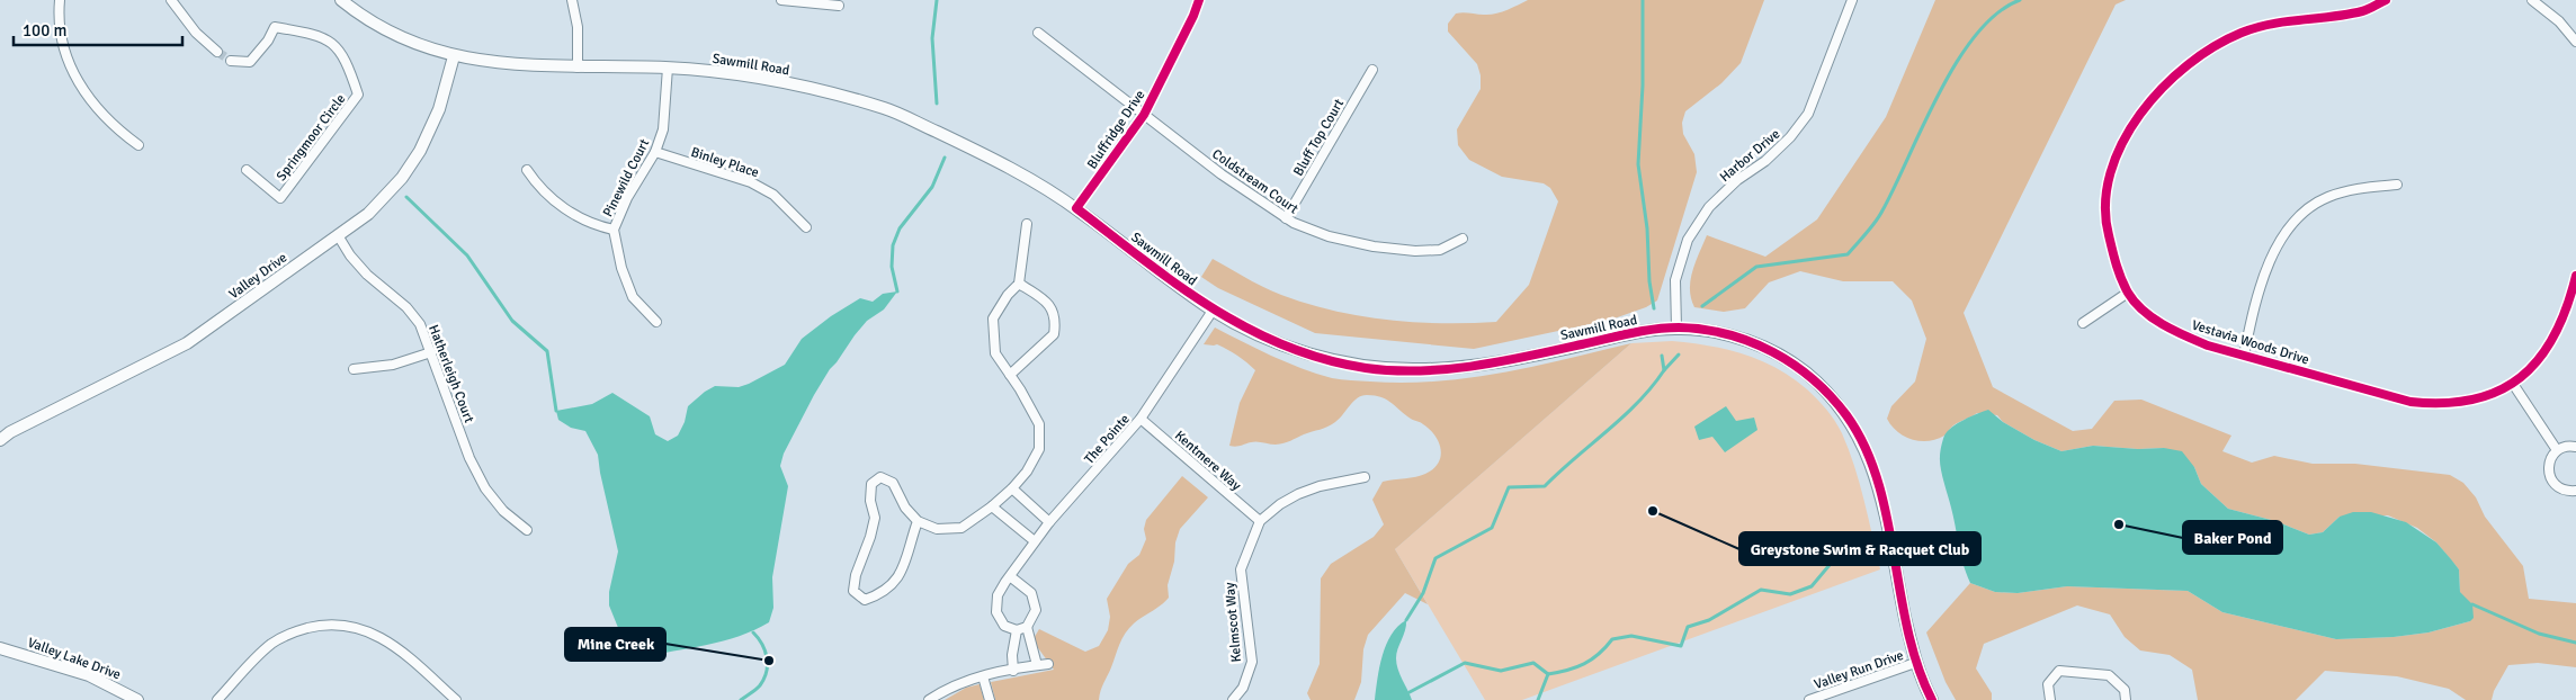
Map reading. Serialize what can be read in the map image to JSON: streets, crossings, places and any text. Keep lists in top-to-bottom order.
{
  "streets": {
    "street": [
      "Sawmill Road",
      "Bluffridge Drive",
      "Springmoor Circle",
      "Bluff Top Court",
      "Harbor Drive",
      "Binley Place",
      "Pinewild Court",
      "Coldstream Court",
      "Valley Drive",
      "Vestavia Woods Drive",
      "Hatherleigh Court",
      "The Pointe",
      "Kentmere Way",
      "Kelmscot Way",
      "Valley Lake Drive",
      "Valley Run Drive"
    ]
  },
  "crossings": [
    ["Sawmill Road", "Bluffridge Drive"],
    ["Sawmill Road", "Harbor Drive"],
    ["Sawmill Road", "Pinewild Court"],
    ["Sawmill Road", "Valley Drive"],
    ["Sawmill Road", "The Pointe"],
    ["Sawmill Road", "Valley Run Drive"],
    ["Bluffridge Drive", "Coldstream Court"],
    ["Bluff Top Court", "Coldstream Court"],
    ["Binley Place", "Pinewild Court"],
    ["Valley Drive", "Hatherleigh Court"],
    ["The Pointe", "Kentmere Way"],
    ["Kentmere Way", "Kelmscot Way"]
  ],
  "places": ["Greystone Swim & Racquet Club", "Baker Pond", "Mine Creek"],
  "scale_bar": "100 m"
}
